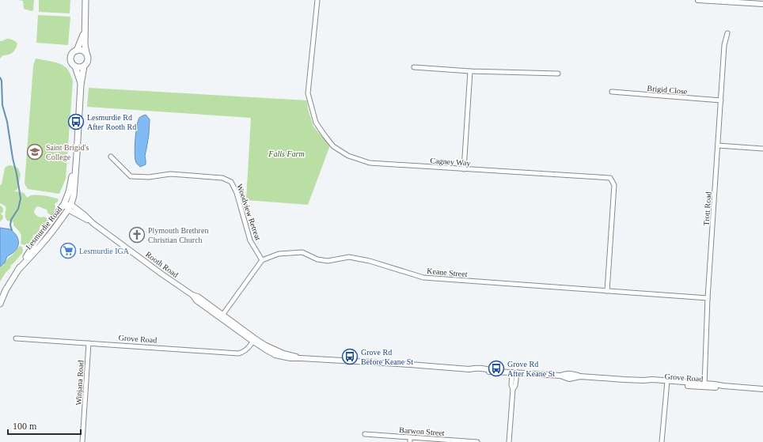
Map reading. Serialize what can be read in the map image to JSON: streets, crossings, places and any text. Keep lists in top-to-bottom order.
{
  "streets": {
    "main road": ["Lesmurdie Road"],
    "street": [
      "Brigid Close",
      "Cagney Way",
      "Trott Road",
      "Woodview Retreat",
      "Rooth Road",
      "Keane Street",
      "Grove Road",
      "Winjana Road",
      "Barwon Street"
    ]
  },
  "crossings": [
    ["Brigid Close", "Trott Road"],
    ["Cagney Way", "Keane Street"],
    ["Trott Road", "Keane Street"],
    ["Trott Road", "Grove Road"],
    ["Woodview Retreat", "Keane Street"],
    ["Lesmurdie Road", "Rooth Road"],
    ["Rooth Road", "Grove Road"],
    ["Grove Road", "Winjana Road"]
  ],
  "parks": ["Falls Farm"],
  "places": {
    "bus stop": ["Lesmurdie Rd After Rooth Rd", "Grove Rd Before Keane St", "Grove Rd After Keane St"],
    "school or university": ["Saint Brigid's College"],
    "church": ["Plymouth Brethren Christian Church"],
    "supermarket": ["Lesmurdie IGA"]
  },
  "scale_bar": "100 m"
}
